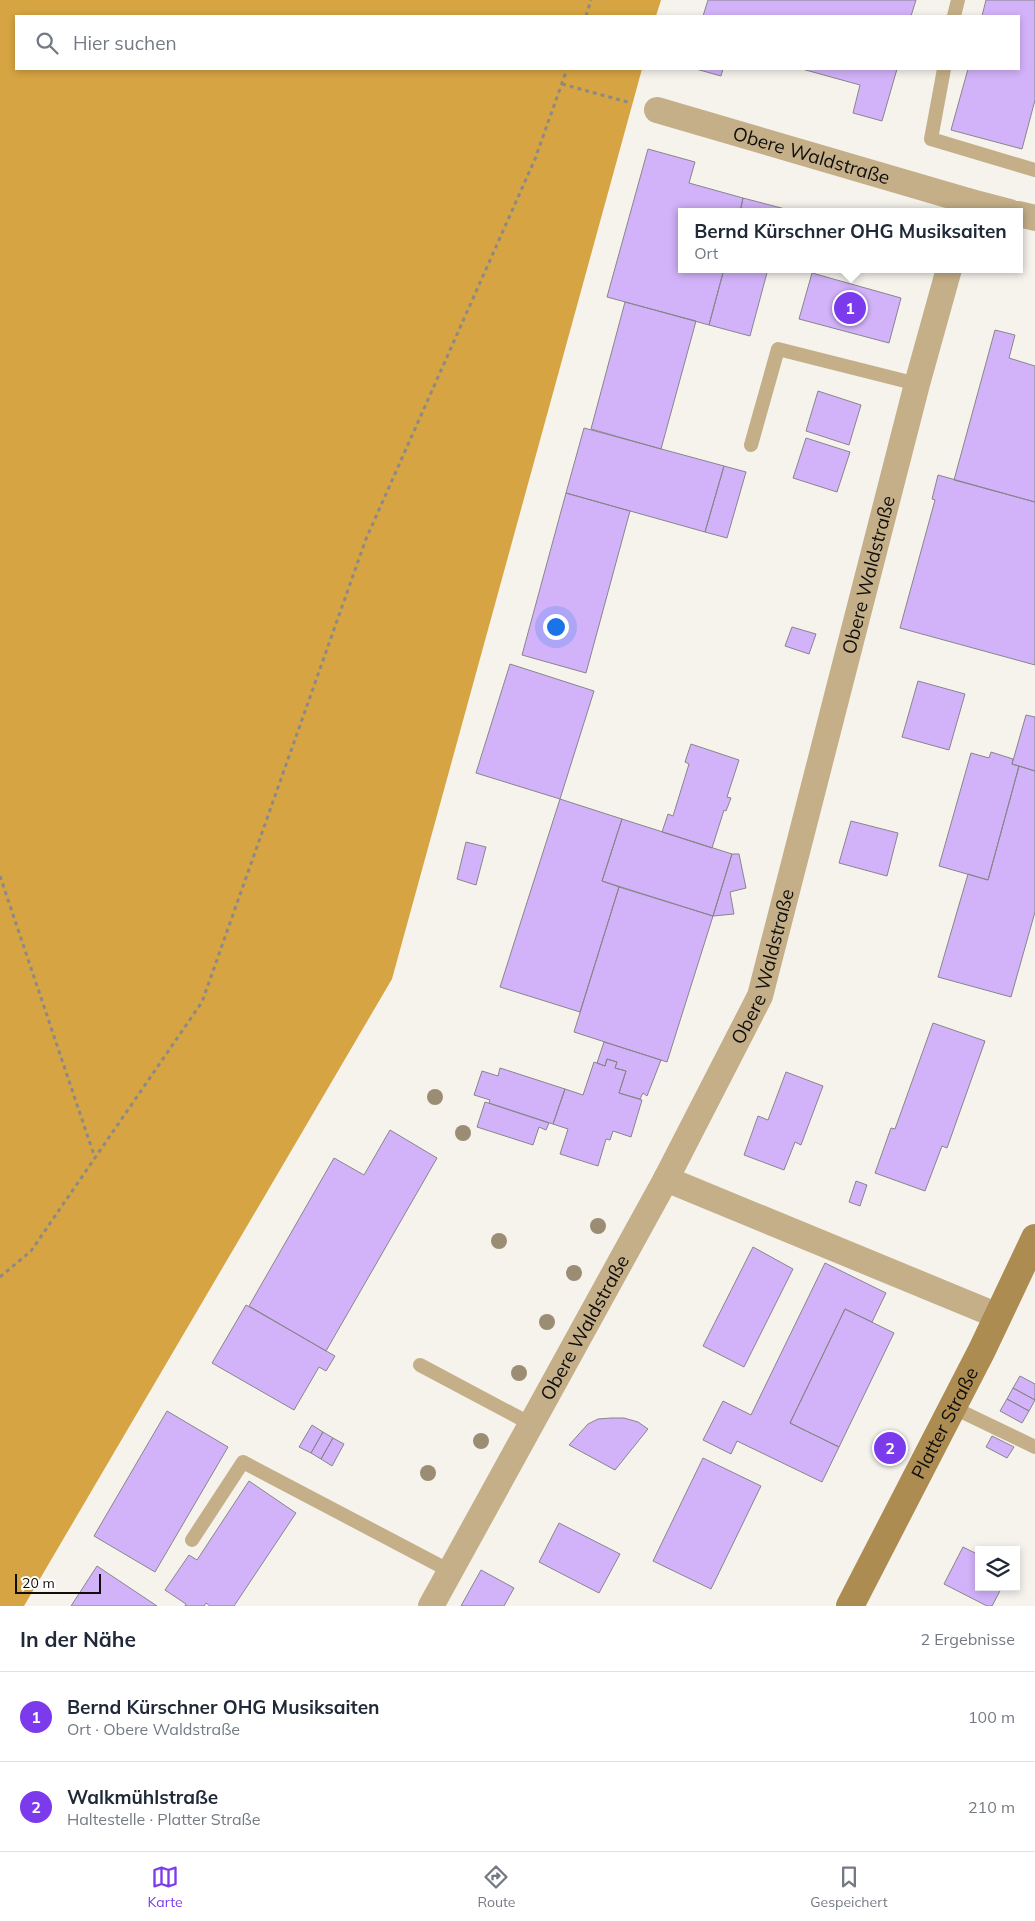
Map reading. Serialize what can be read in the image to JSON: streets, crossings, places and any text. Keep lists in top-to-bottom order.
{
  "streets": {
    "main road": ["Platter Straße"],
    "street": ["Obere Waldstraße"]
  },
  "scale_bar": "20 m",
  "page": {
    "search": "Hier suchen",
    "popup": ["Bernd Kürschner OHG Musiksaiten", "Ort"],
    "pins": ["1", "2"],
    "scale": "20 m",
    "heading": ["In der Nähe", "2 Ergebnisse"],
    "list": [
      {
        "mark": "1",
        "name": "Bernd Kürschner OHG Musiksaiten",
        "note": "Ort · Obere Waldstraße",
        "value": "100 m"
      },
      {
        "mark": "2",
        "name": "Walkmühlstraße",
        "note": "Haltestelle · Platter Straße",
        "value": "210 m"
      }
    ],
    "nav": ["Karte", "Route", "Gespeichert"]
  }
}
